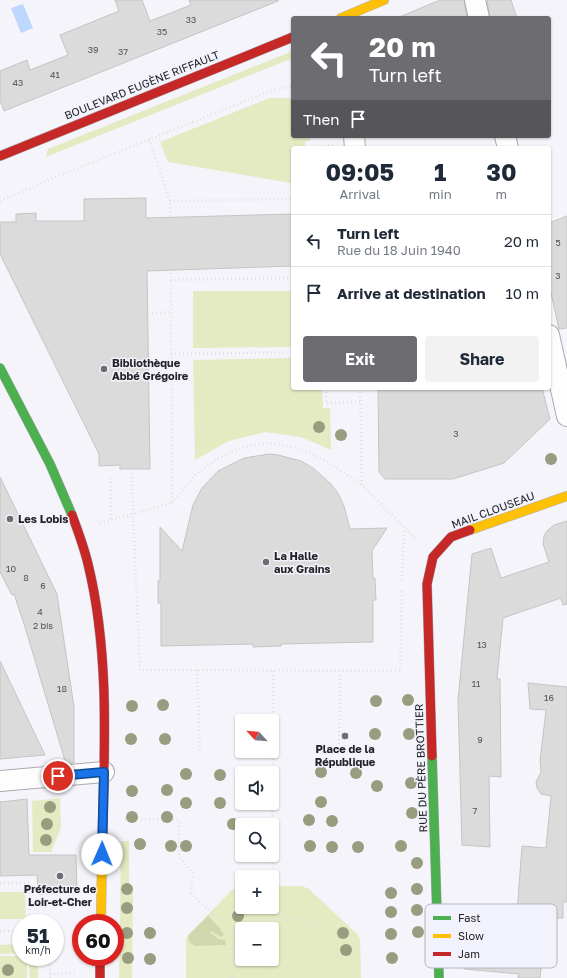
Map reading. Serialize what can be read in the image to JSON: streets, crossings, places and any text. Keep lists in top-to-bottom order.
{
  "streets": {
    "street": ["BOULEVARD EUGÈNE RIFFAULT", "MAIL CLOUSEAU", "RUE DU PÈRE BROTTIER"]
  },
  "crossings": [
    ["MAIL CLOUSEAU", "RUE DU PÈRE BROTTIER"]
  ],
  "places": [
    "Bibliothèque Abbé Grégoire",
    "Les Lobis",
    "La Halle aux Grains",
    "Place de la République",
    "Préfecture de Loir-et-Cher"
  ],
  "house_numbers": [
    "33",
    "35",
    "39",
    "37",
    "41",
    "43",
    "5",
    "3",
    "3",
    "10",
    "8",
    "6",
    "4",
    "2 bis",
    "13",
    "11",
    "18",
    "16",
    "9",
    "7"
  ],
  "legend": ["Fast", "Slow", "Jam"],
  "north": "top left",
  "page": {
    "turn": ["20 m", "Turn left"],
    "then": "Then",
    "eta": [
      "09:05",
      "Arrival",
      "1",
      "min",
      "30",
      "m"
    ],
    "list": [
      {
        "name": "Turn left",
        "note": "Rue du 18 Juin 1940",
        "value": "20 m"
      },
      {
        "name": "Arrive at destination",
        "value": "10 m"
      }
    ],
    "buttons": ["Exit", "Share"],
    "map_buttons": ["+", "−"],
    "speed": "51 km/h",
    "limit": "60"
  }
}
